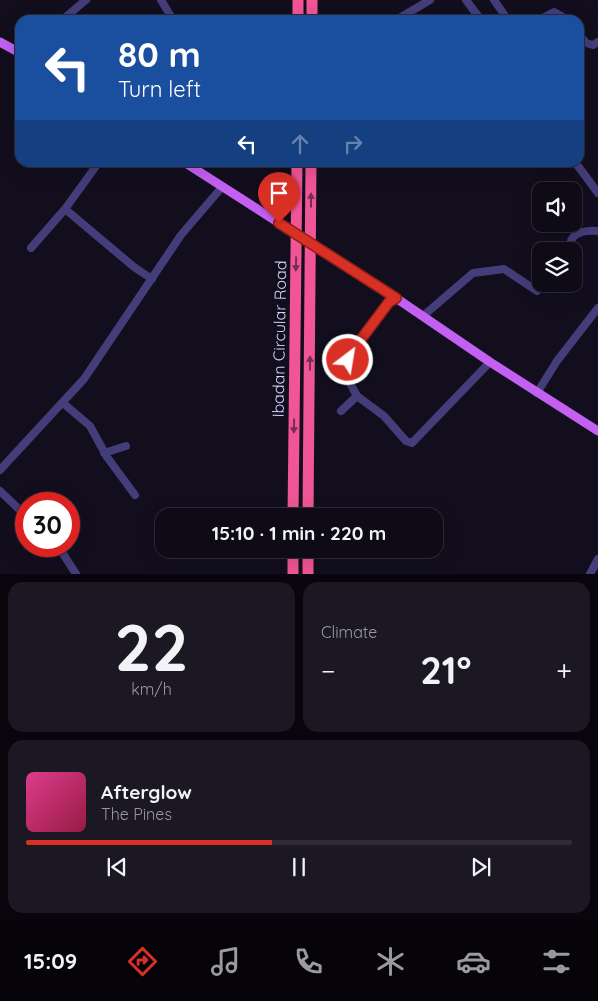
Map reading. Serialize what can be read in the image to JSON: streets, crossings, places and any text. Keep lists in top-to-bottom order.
{
  "streets": {
    "highway": ["Ibadan Circular Road"]
  },
  "page": {
    "turn": ["80 m", "Turn left"],
    "limit": "30",
    "trip": "15:10 · 1 min · 220 m",
    "tile": [
      ["22", "km/h"],
      "Climate"
    ],
    "heat": ["−", "21°", "+"],
    "song": ["Afterglow", "The Pines"],
    "tabs": "15:09"
  }
}
